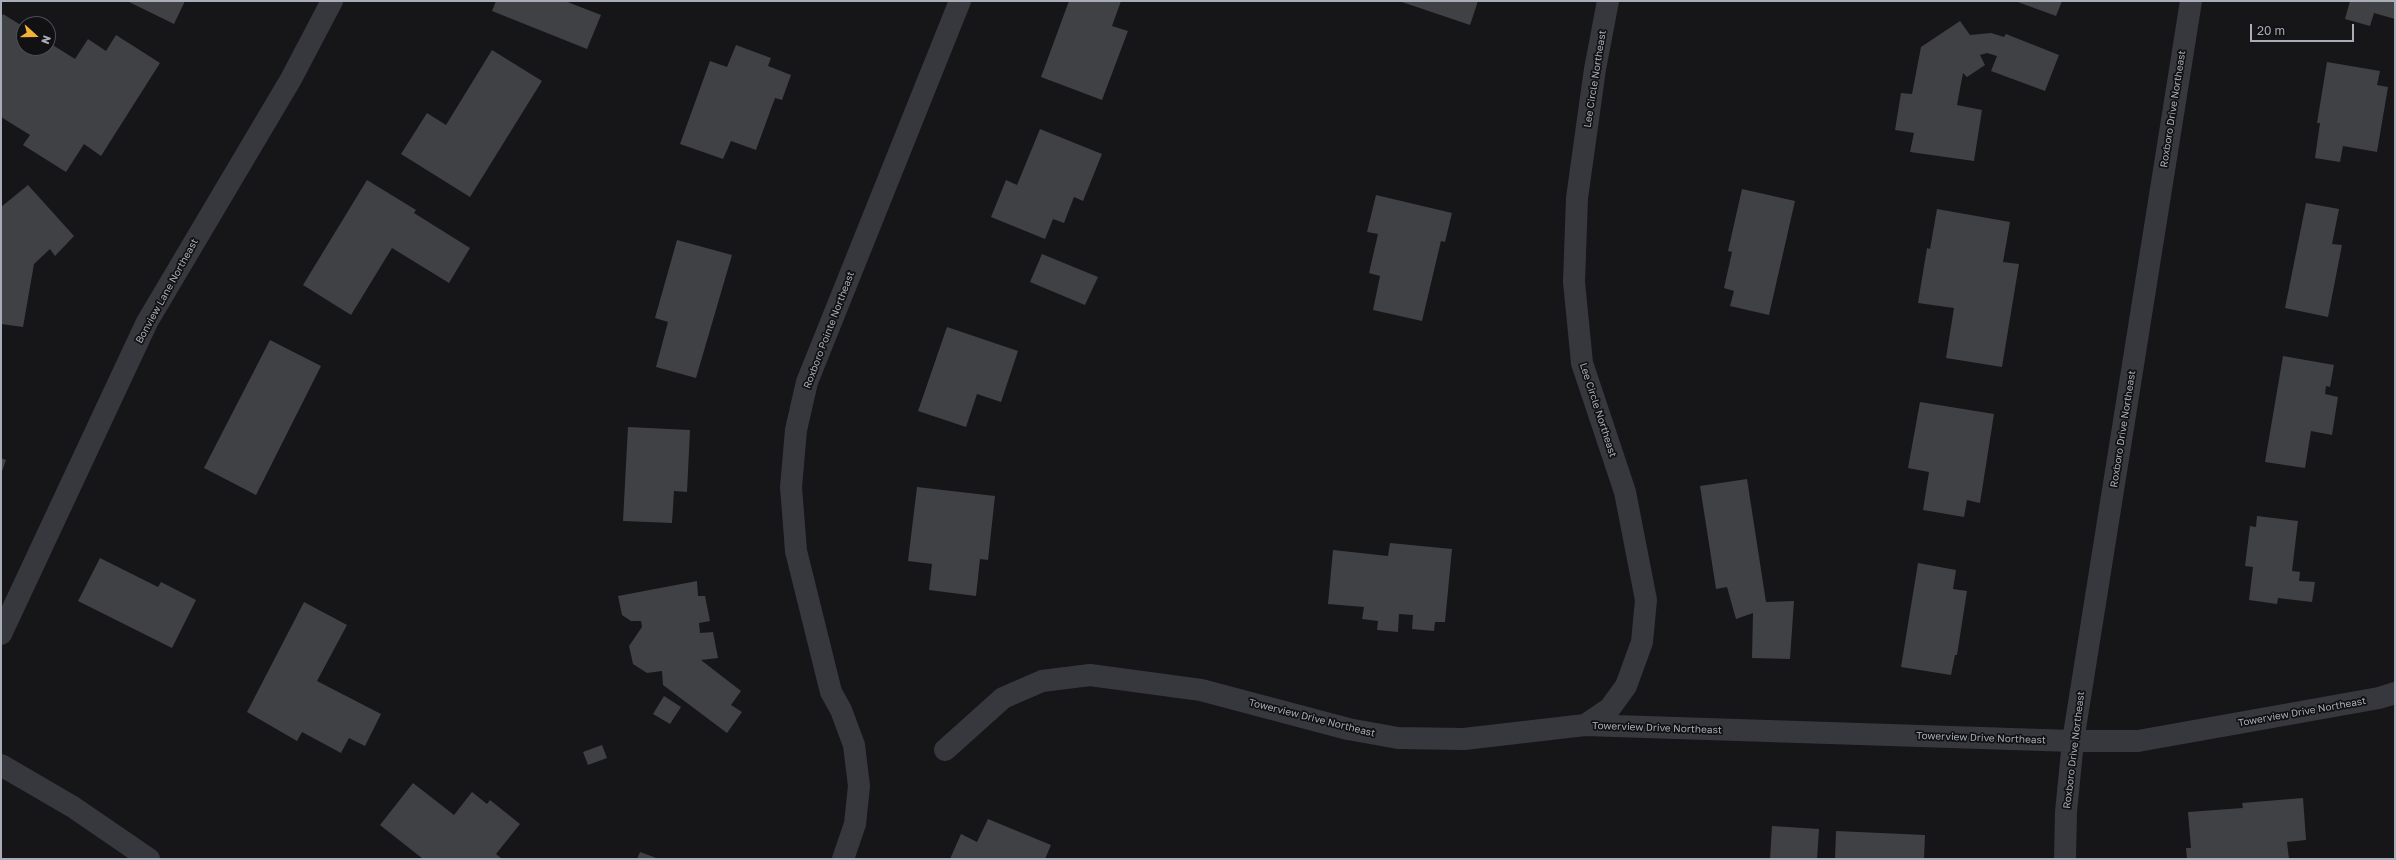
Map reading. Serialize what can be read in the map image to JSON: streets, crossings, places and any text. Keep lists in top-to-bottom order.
{
  "streets": {
    "street": [
      "Lee Circle Northeast",
      "Roxboro Drive Northeast",
      "Bonview Lane Northeast",
      "Roxboro Pointe Northeast",
      "Towerview Drive Northeast"
    ]
  },
  "crossings": [
    ["Lee Circle Northeast", "Towerview Drive Northeast"],
    ["Roxboro Drive Northeast", "Towerview Drive Northeast"]
  ],
  "scale_bar": "20 m",
  "north": "right"
}
